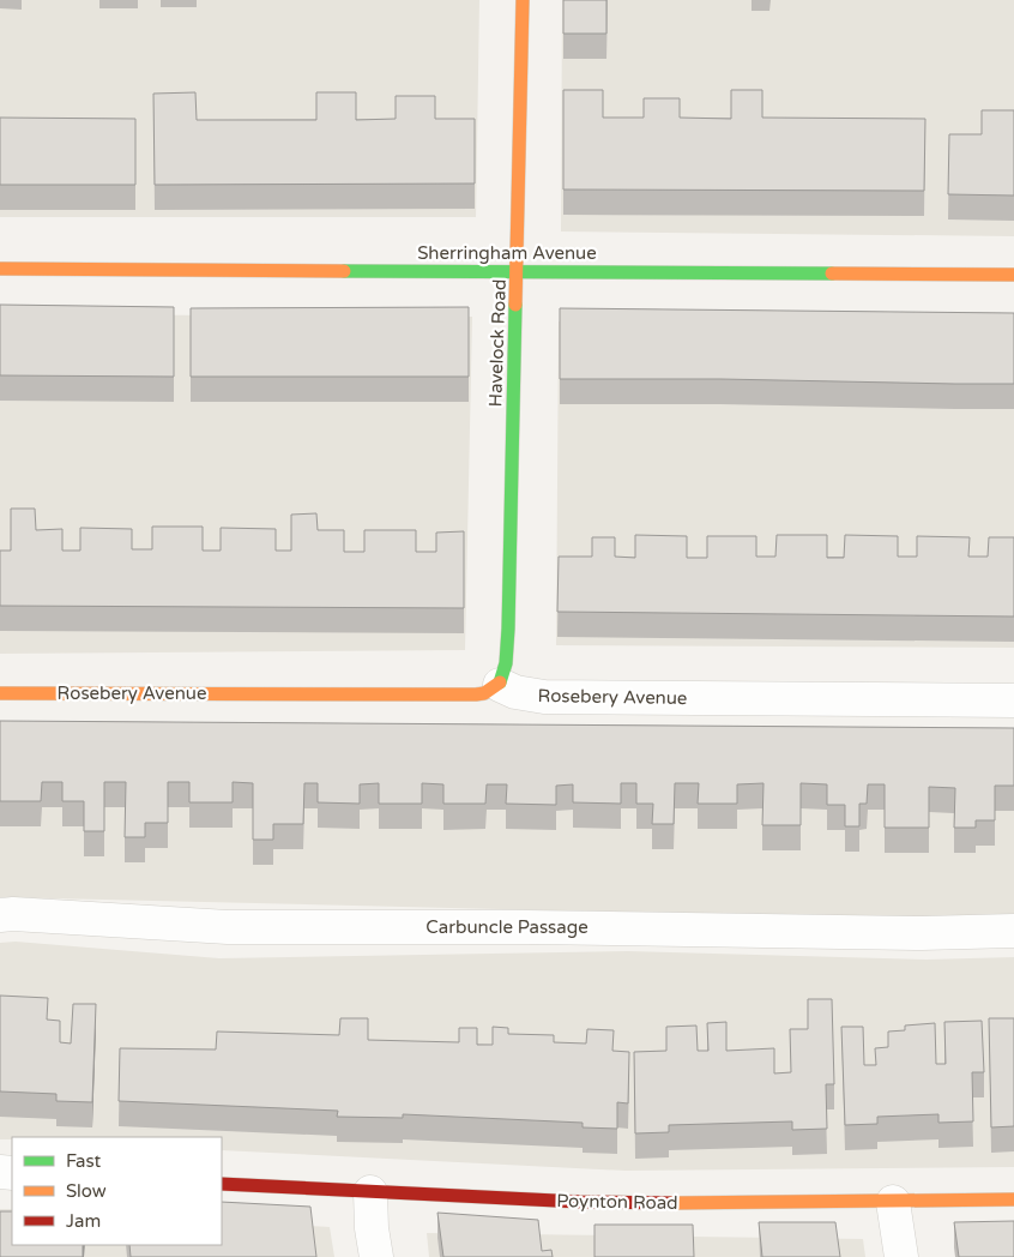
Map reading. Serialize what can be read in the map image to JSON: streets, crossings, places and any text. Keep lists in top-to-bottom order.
{
  "streets": {
    "street": [
      "Sherringham Avenue",
      "Havelock Road",
      "Rosebery Avenue",
      "Carbuncle Passage",
      "Poynton Road"
    ]
  },
  "crossings": [
    ["Sherringham Avenue", "Havelock Road"],
    ["Havelock Road", "Rosebery Avenue"]
  ],
  "legend": ["Fast", "Slow", "Jam"]
}
